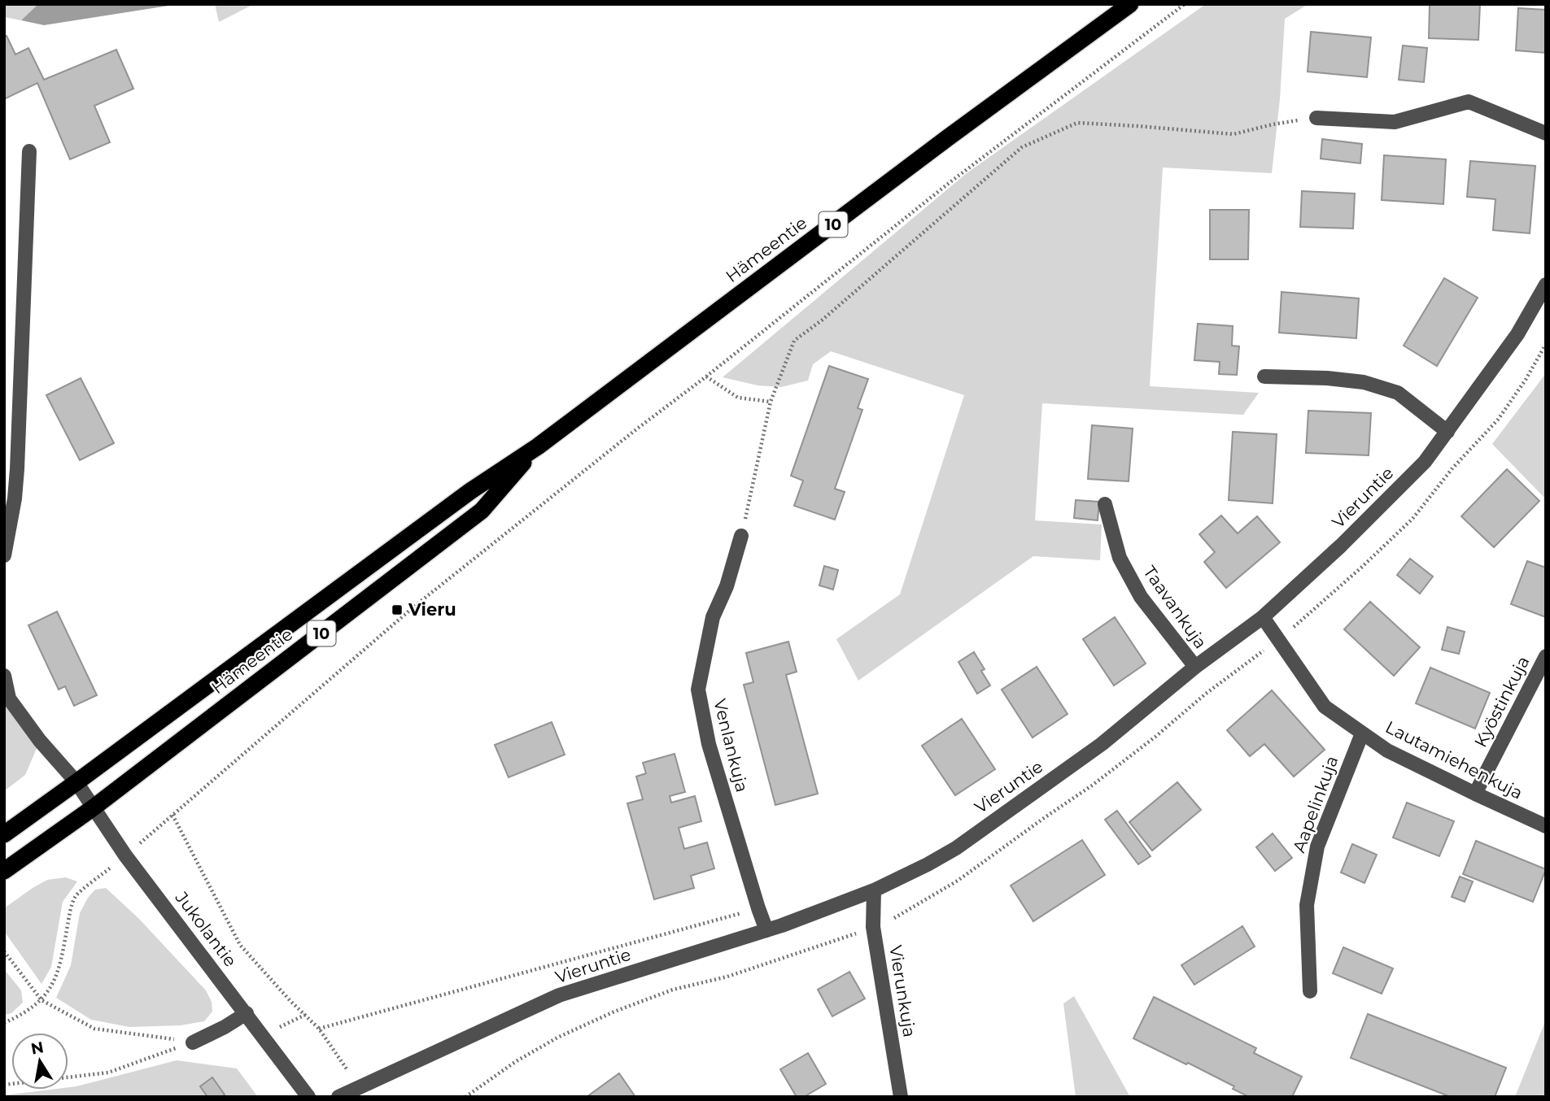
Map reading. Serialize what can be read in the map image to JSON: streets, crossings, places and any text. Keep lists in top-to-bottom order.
{
  "streets": {
    "highway": ["10", "Hämeentie"],
    "street": [
      "Vieruntie",
      "Taavankuja",
      "Kyöstinkuja",
      "Venlankuja",
      "Lautamiehenkuja",
      "Aapelinkuja",
      "Jukolantie",
      "Vierunkuja"
    ]
  },
  "crossings": [
    ["Hämeentie", "Jukolantie"],
    ["Vieruntie", "Taavankuja"],
    ["Vieruntie", "Venlankuja"],
    ["Vieruntie", "Lautamiehenkuja"],
    ["Vieruntie", "Vierunkuja"],
    ["Kyöstinkuja", "Lautamiehenkuja"],
    ["Lautamiehenkuja", "Aapelinkuja"]
  ],
  "places": {
    "transit": ["Vieru"]
  },
  "north": "top"
}
